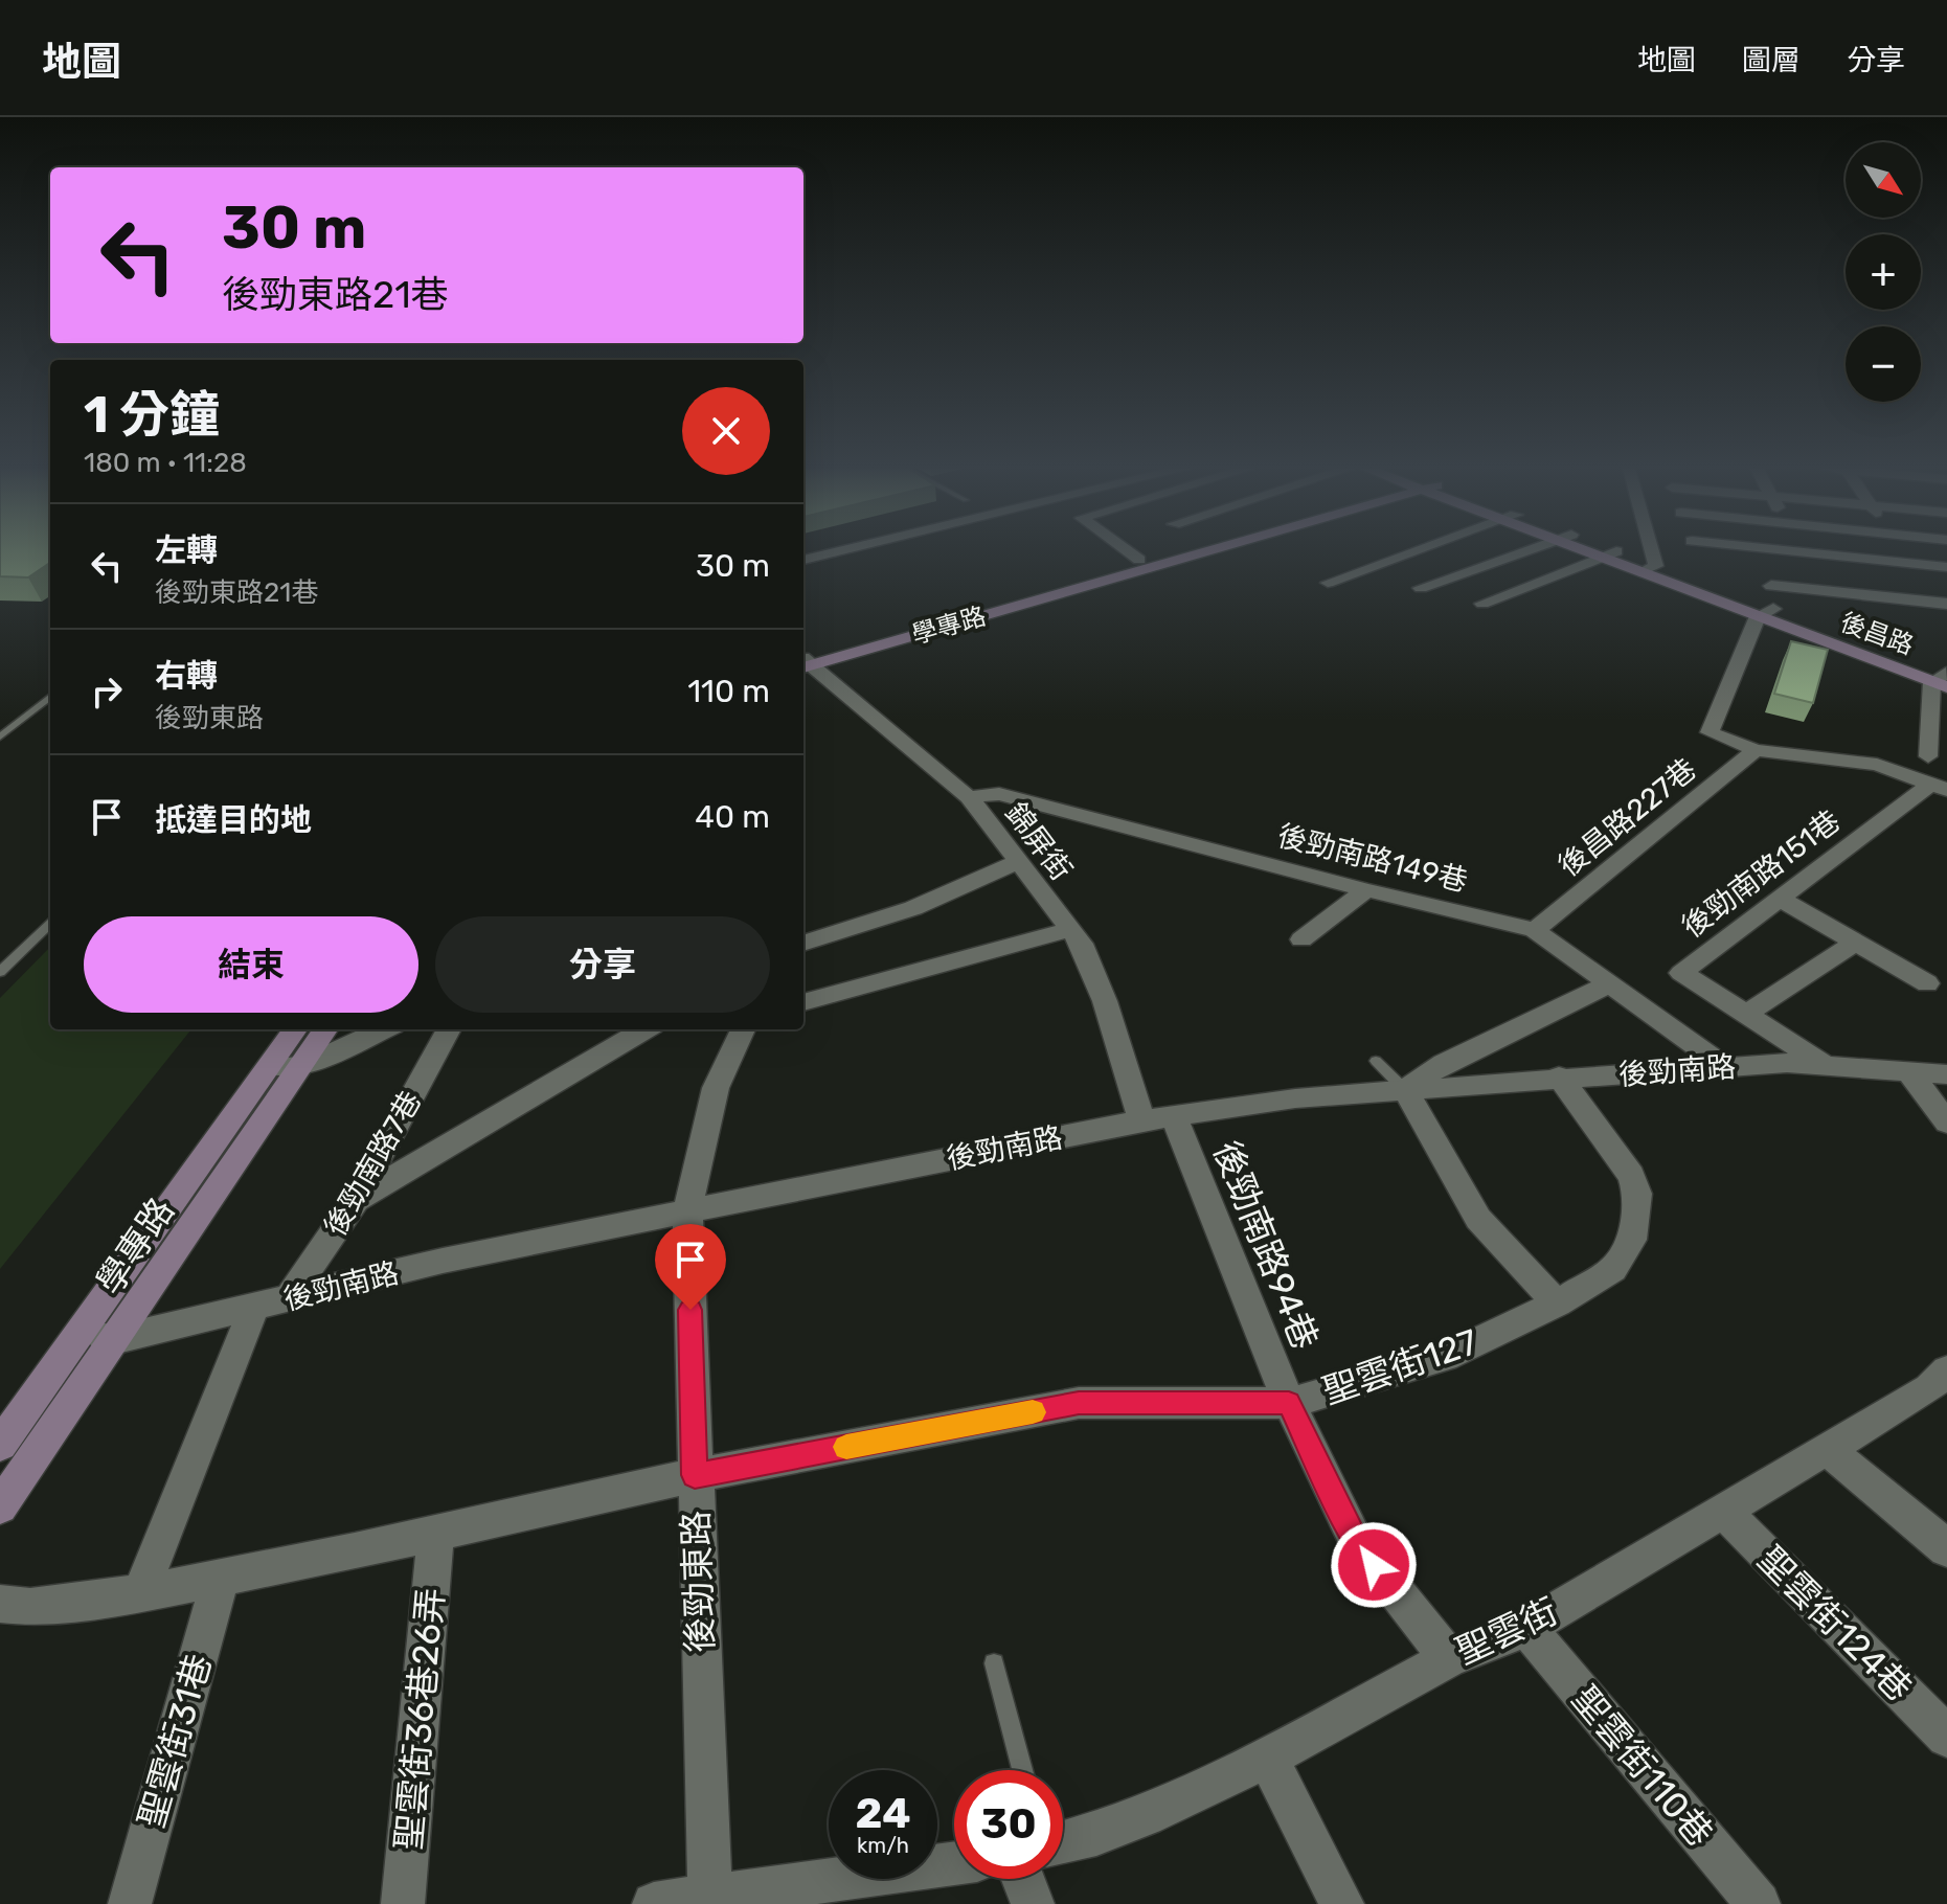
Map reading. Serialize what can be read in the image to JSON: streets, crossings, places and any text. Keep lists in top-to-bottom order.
{
  "streets": {
    "street": [
      "學專路",
      "後昌路",
      "後昌路227巷",
      "錦屏街",
      "後勁南路149巷",
      "後勁南路151巷",
      "後勁南路",
      "後勁南路7巷",
      "後勁南路94巷",
      "聖雲街127",
      "後勁東路",
      "聖雲街124巷",
      "聖雲街",
      "聖雲街36巷26弄",
      "聖雲街31巷",
      "聖雲街110巷"
    ]
  },
  "crossings": [
    ["學專路", "錦屏街"],
    ["學專路", "後勁南路"],
    ["後昌路", "後昌路227巷"],
    ["後昌路227巷", "後勁南路149巷"],
    ["後昌路227巷", "後勁南路151巷"],
    ["錦屏街", "後勁南路149巷"],
    ["錦屏街", "後勁南路"],
    ["後勁南路149巷", "後勁南路"],
    ["後勁南路151巷", "後勁南路"],
    ["後勁南路", "後勁南路7巷"],
    ["後勁南路", "後勁南路94巷"],
    ["後勁南路", "聖雲街127"],
    ["後勁南路", "後勁東路"],
    ["後勁南路94巷", "聖雲街127"],
    ["聖雲街127", "聖雲街"],
    ["聖雲街124巷", "聖雲街"],
    ["聖雲街", "聖雲街110巷"]
  ],
  "north": "bottom right",
  "page": {
    "header": "地圖",
    "nav": ["地圖", "圖層", "分享"],
    "map_buttons": ["+", "−"],
    "turn": ["30 m", "後勁東路21巷"],
    "heading": ["1 分鐘", "180 m · 11:28"],
    "list": [
      {
        "name": "左轉",
        "note": "後勁東路21巷",
        "value": "30 m"
      },
      {
        "name": "右轉",
        "note": "後勁東路",
        "value": "110 m"
      },
      {
        "name": "抵達目的地",
        "value": "40 m"
      }
    ],
    "buttons": ["結束", "分享"],
    "speed": "24 km/h",
    "limit": "30"
  }
}
